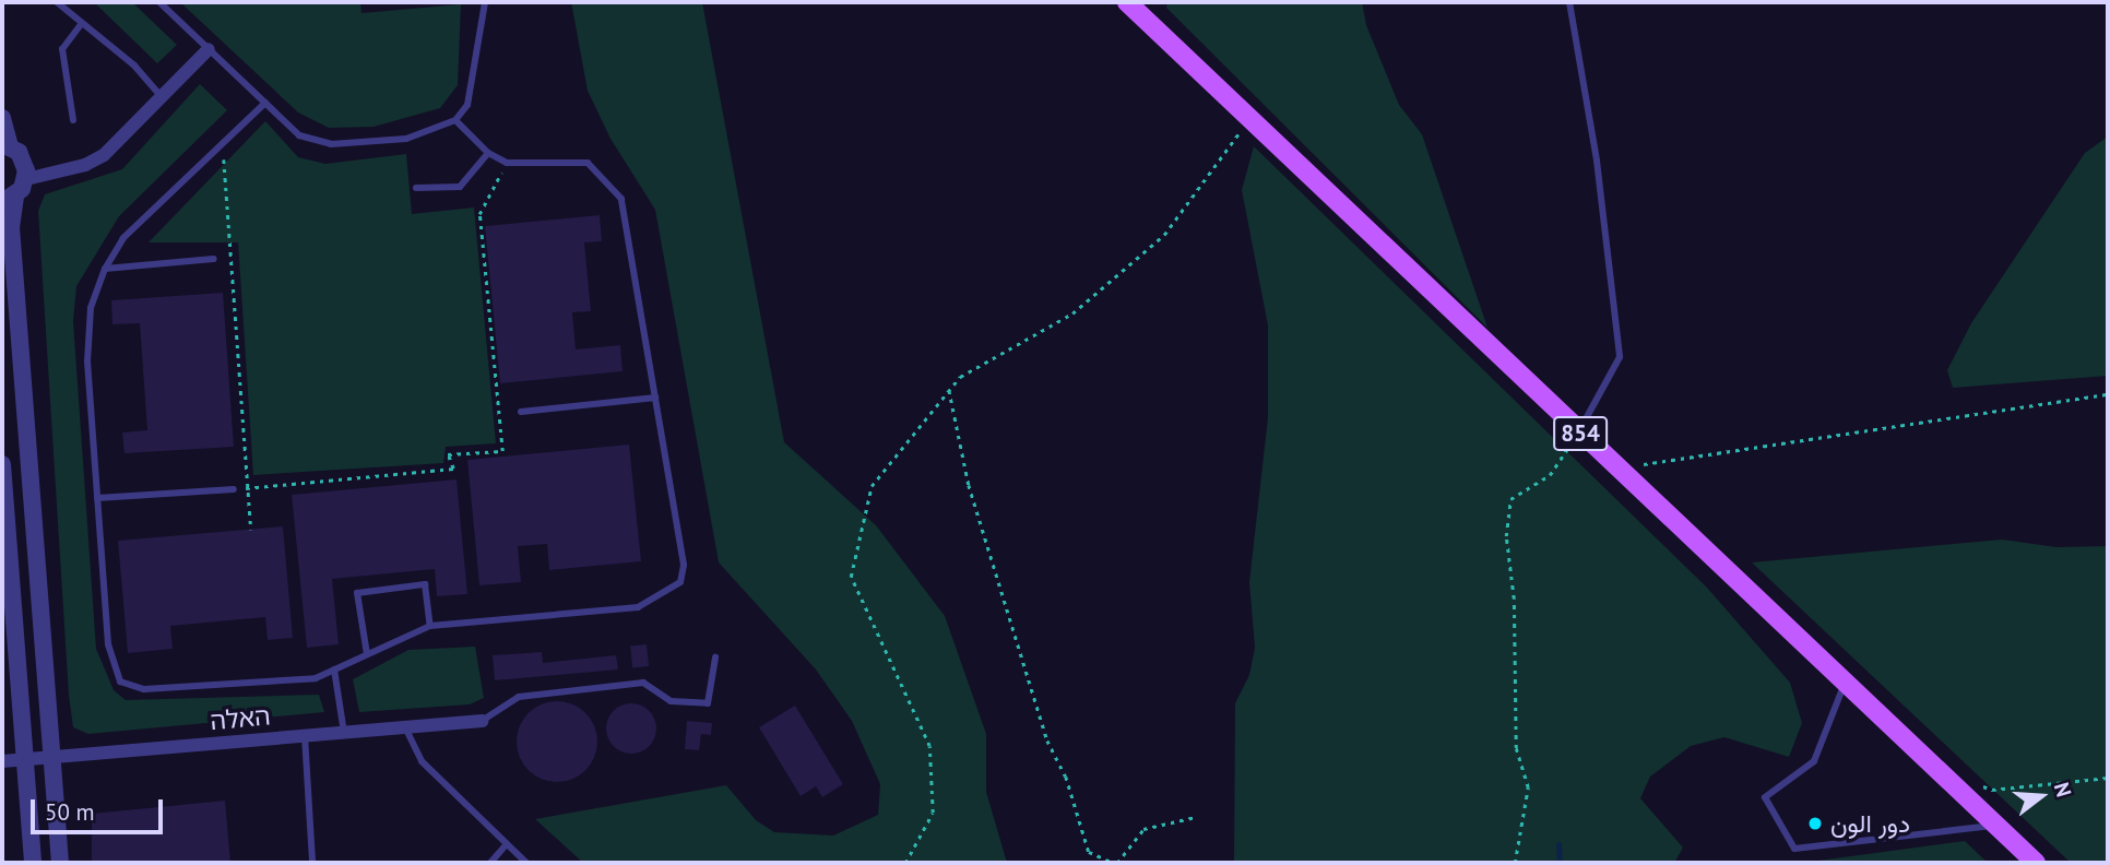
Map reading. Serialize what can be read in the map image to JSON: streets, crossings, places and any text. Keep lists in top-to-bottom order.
{
  "streets": {
    "main road": ["854"],
    "street": ["האלה"]
  },
  "places": ["دور الون"],
  "scale_bar": "50 m",
  "north": "right"
}
